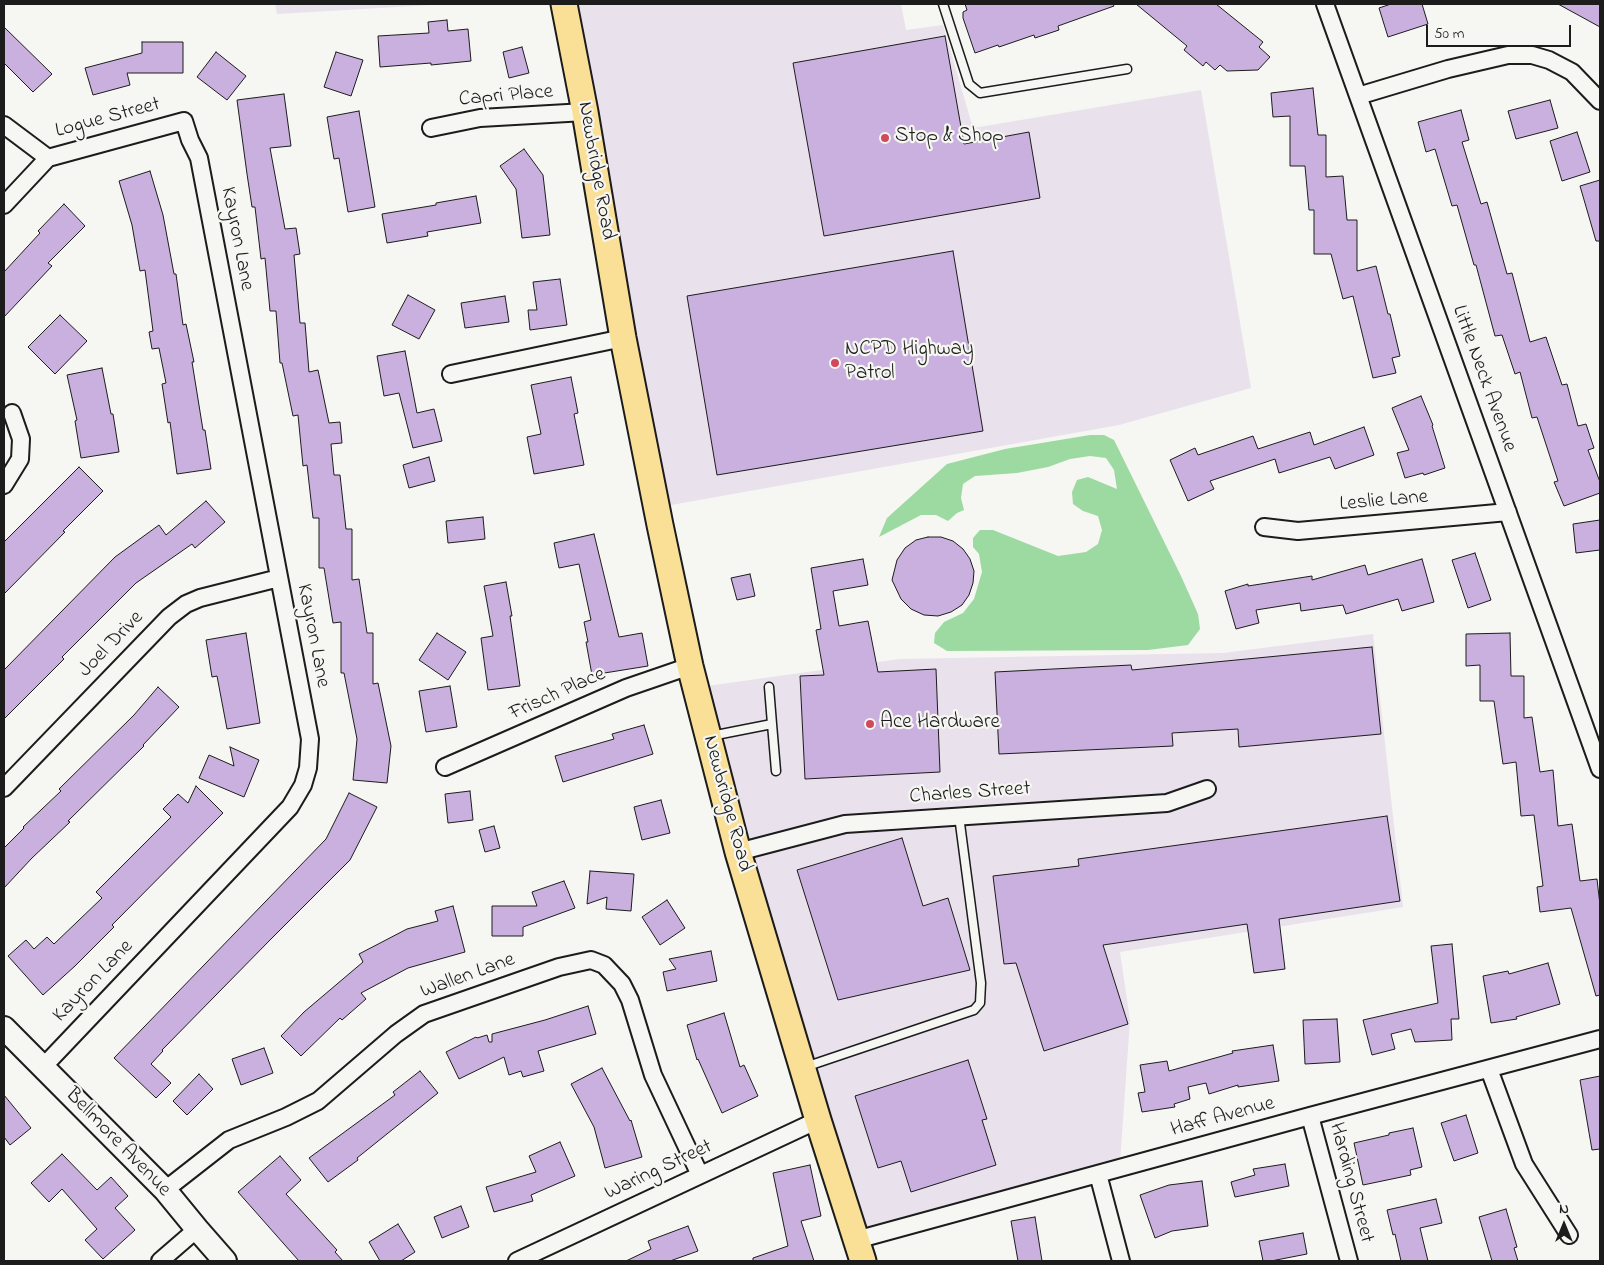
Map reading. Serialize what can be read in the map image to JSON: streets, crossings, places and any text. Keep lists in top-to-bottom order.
{
  "streets": {
    "main road": ["Newbridge Road", "Bellmore Avenue"],
    "street": [
      "Capri Place",
      "Logue Street",
      "Kayron Lane",
      "Little Neck Avenue",
      "Leslie Lane",
      "Joel Drive",
      "Frisch Place",
      "Charles Street",
      "Wallen Lane",
      "Haff Avenue",
      "Waring Street",
      "Harding Street"
    ]
  },
  "crossings": [
    ["Capri Place", "Newbridge Road"],
    ["Logue Street", "Kayron Lane"],
    ["Newbridge Road", "Frisch Place"],
    ["Newbridge Road", "Charles Street"],
    ["Newbridge Road", "Haff Avenue"],
    ["Newbridge Road", "Waring Street"],
    ["Kayron Lane", "Joel Drive"],
    ["Kayron Lane", "Bellmore Avenue"],
    ["Little Neck Avenue", "Leslie Lane"],
    ["Wallen Lane", "Bellmore Avenue"],
    ["Wallen Lane", "Waring Street"],
    ["Haff Avenue", "Harding Street"]
  ],
  "places": ["Stop & Shop", "NCPD Highway Patrol", "Ace Hardware"],
  "scale_bar": "50 m",
  "north": "top"
}
